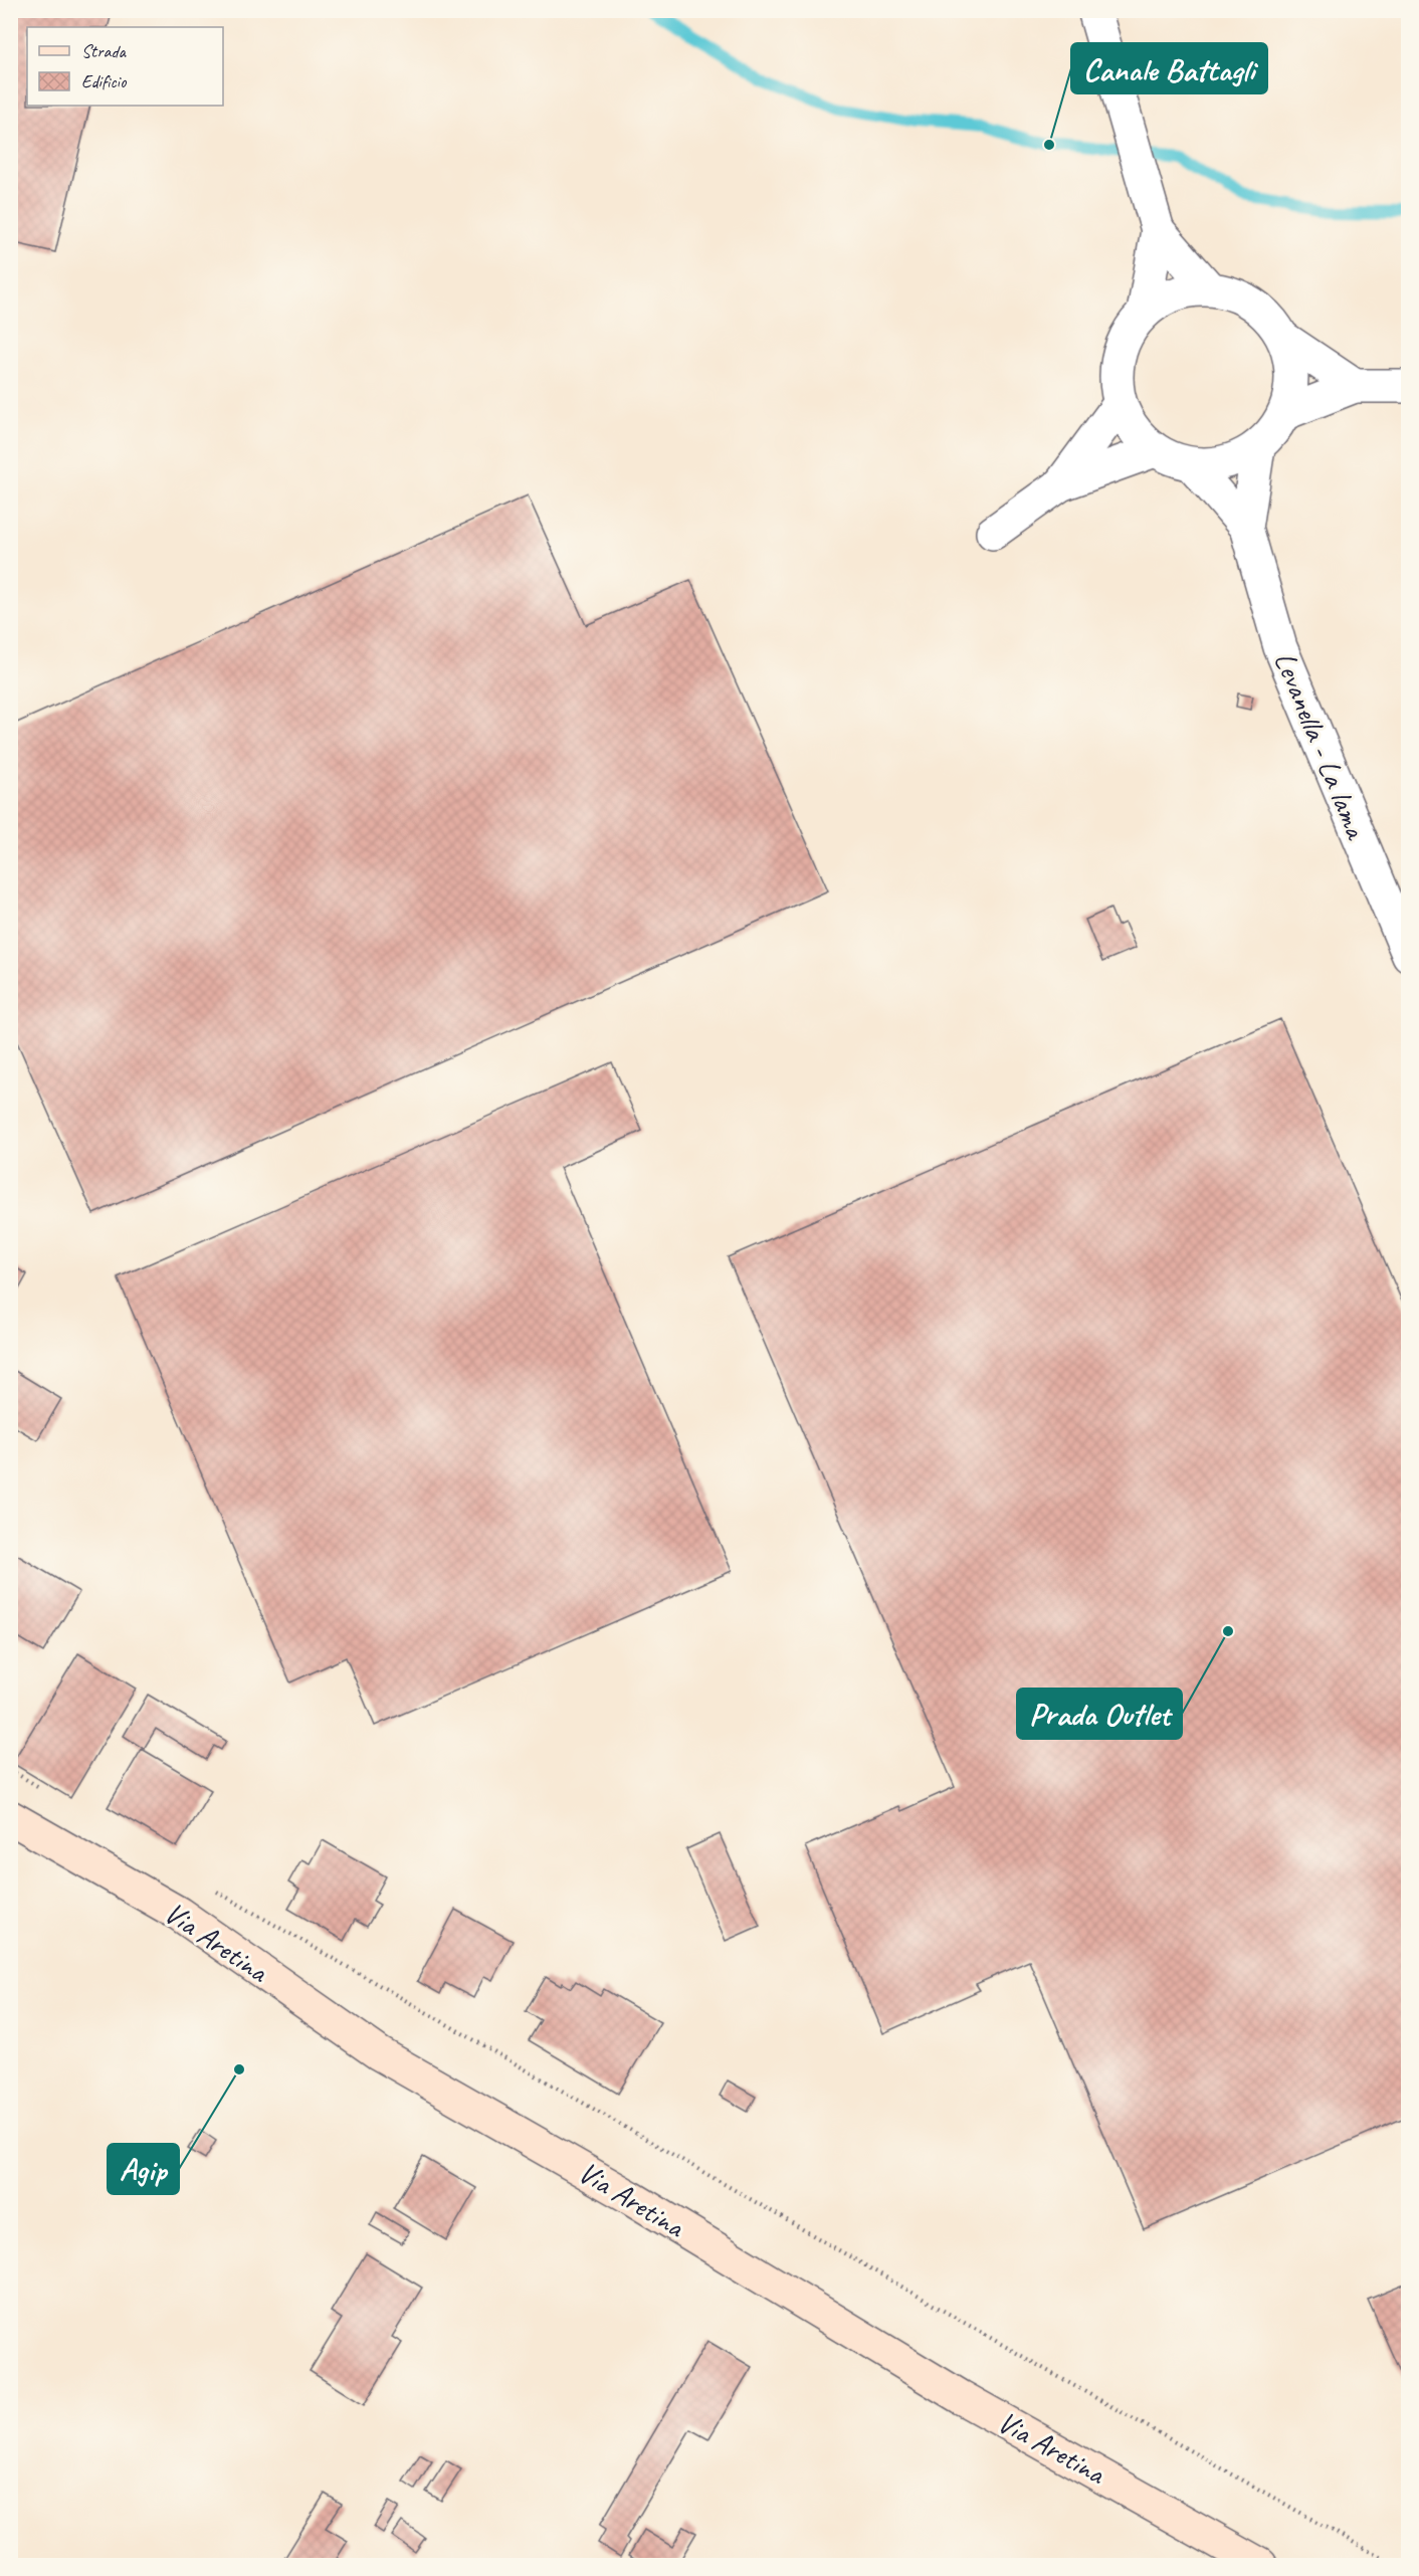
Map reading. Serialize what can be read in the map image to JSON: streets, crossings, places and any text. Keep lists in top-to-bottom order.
{
  "streets": {
    "street": ["Levanella - La lama", "Via Aretina"]
  },
  "places": ["Canale Battagli", "Prada Outlet", "Agip"],
  "legend": ["Strada", "Edificio"]
}
